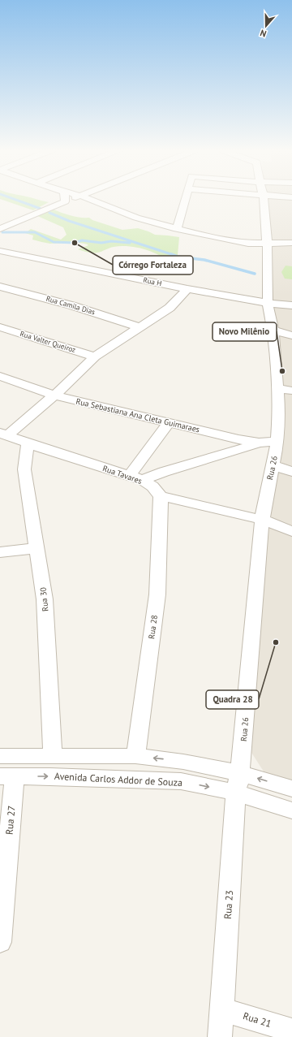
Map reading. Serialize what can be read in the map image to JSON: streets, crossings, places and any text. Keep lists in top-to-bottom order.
{
  "streets": {
    "street": [
      "Rua H",
      "Rua Camila Dias",
      "Rua Valter Queiroz",
      "Rua Sebastiana Ana Cleta Guimaraes",
      "Rua 26",
      "Rua Tavares",
      "Rua 30",
      "Rua 28",
      "Avenida Carlos Addor de Souza",
      "Rua 27",
      "Rua 23",
      "Rua 21"
    ]
  },
  "crossings": [
    ["Rua H", "Rua 26"],
    ["Rua Sebastiana Ana Cleta Guimaraes", "Rua 26"],
    ["Rua 26", "Avenida Carlos Addor de Souza"],
    ["Rua 26", "Rua 23"],
    ["Rua Tavares", "Rua 30"],
    ["Rua Tavares", "Rua 28"],
    ["Rua 30", "Avenida Carlos Addor de Souza"],
    ["Rua 28", "Avenida Carlos Addor de Souza"],
    ["Avenida Carlos Addor de Souza", "Rua 27"],
    ["Avenida Carlos Addor de Souza", "Rua 23"],
    ["Rua 23", "Rua 21"]
  ],
  "places": ["Córrego Fortaleza", "Novo Milênio", "Quadra 28"],
  "north": "bottom"
}
